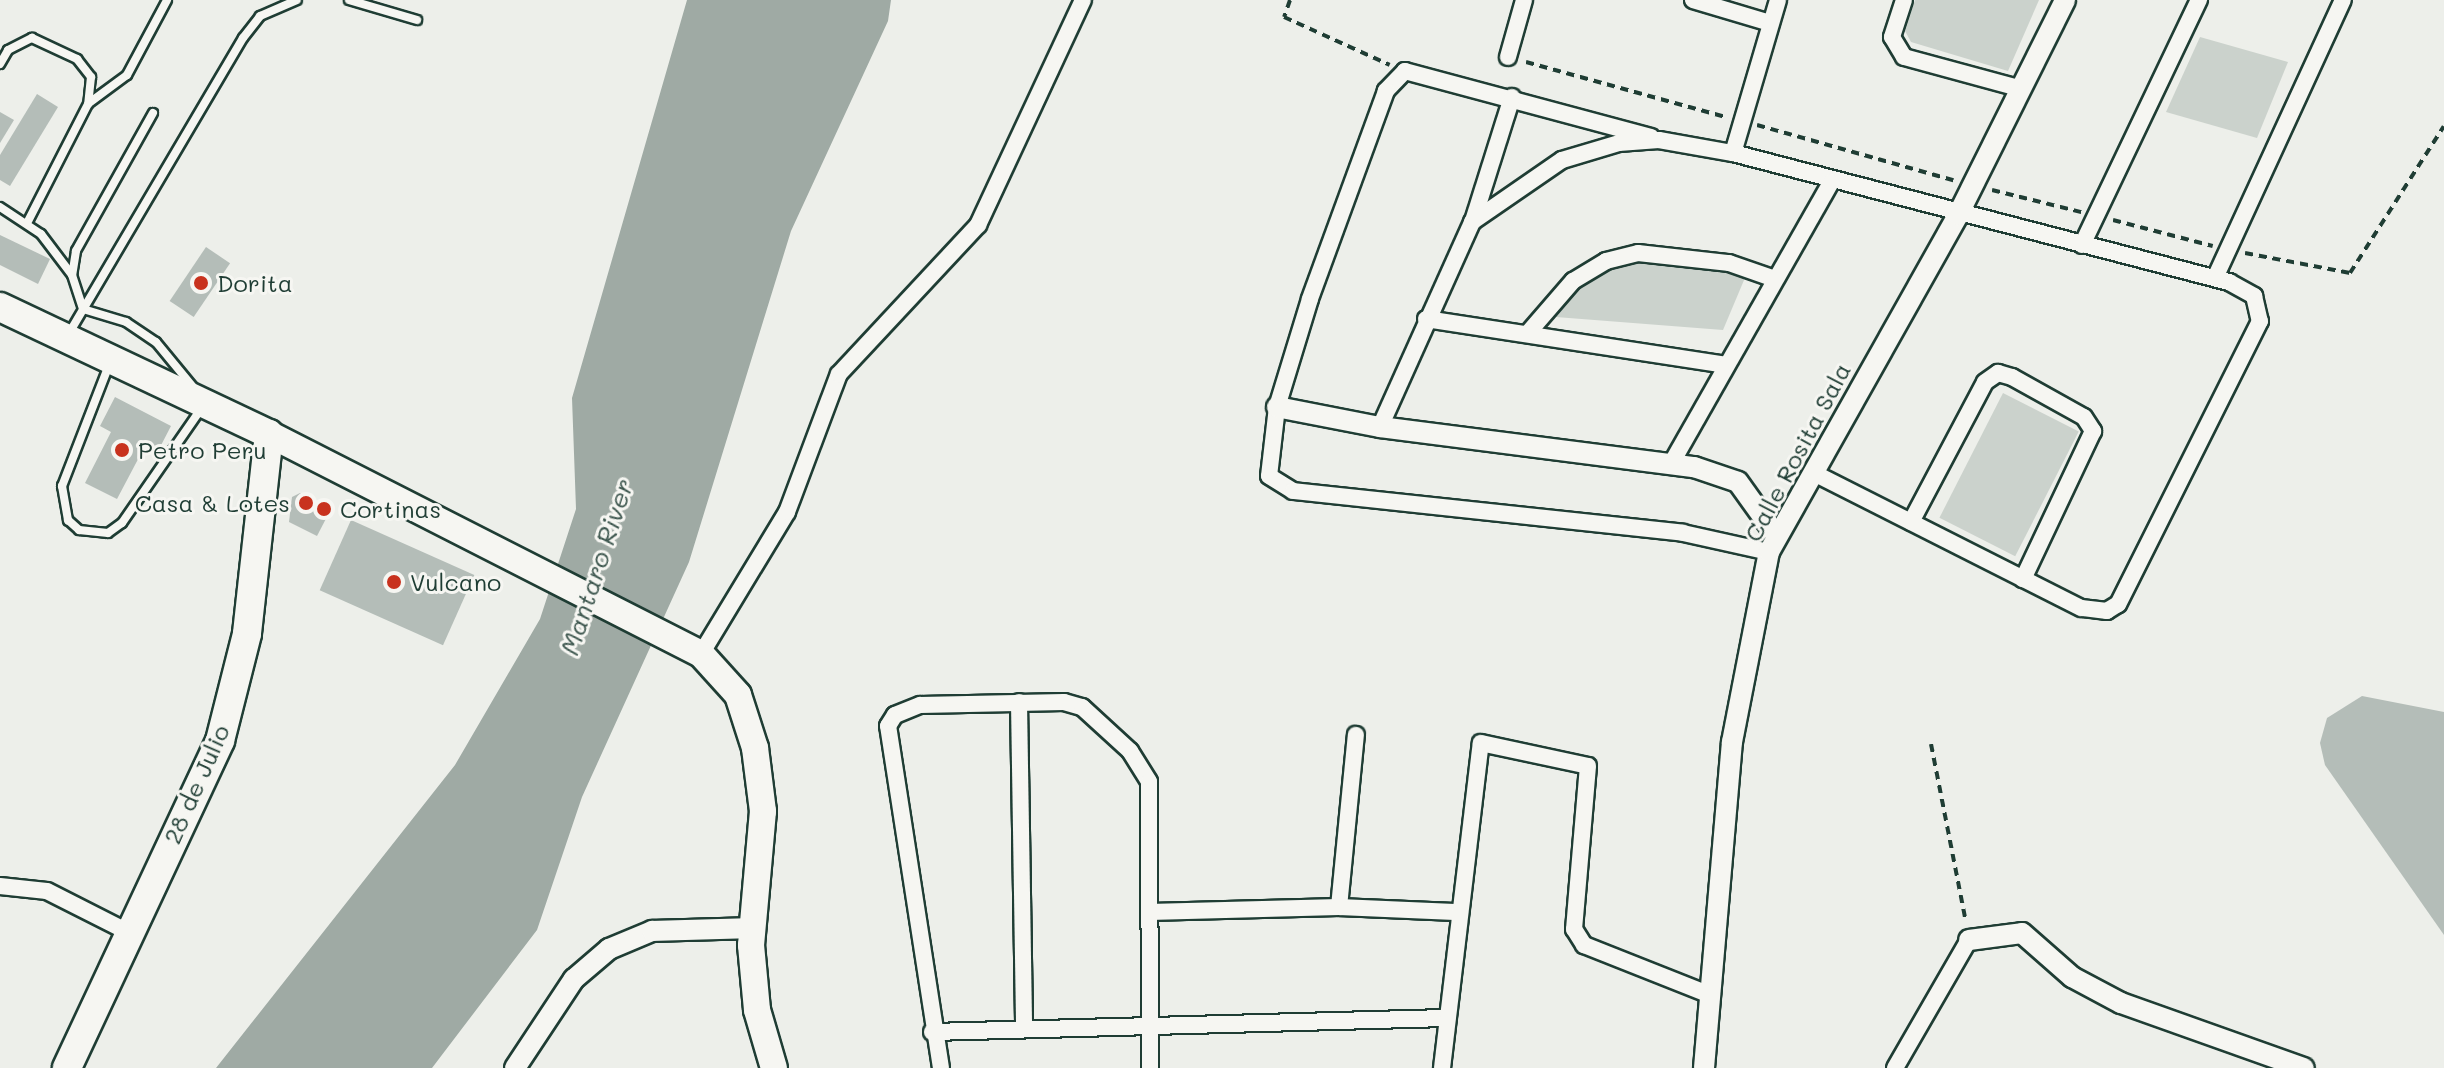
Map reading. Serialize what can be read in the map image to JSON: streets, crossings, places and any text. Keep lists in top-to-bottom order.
{
  "streets": {
    "highway": ["28 de Julio"],
    "street": ["Calle Rosita Sala"]
  },
  "water": ["Mantaro River"],
  "places": [
    "Dorita",
    "Petro Peru",
    "Casa & Lotes",
    "Cortinas",
    "Vulcano"
  ]
}
